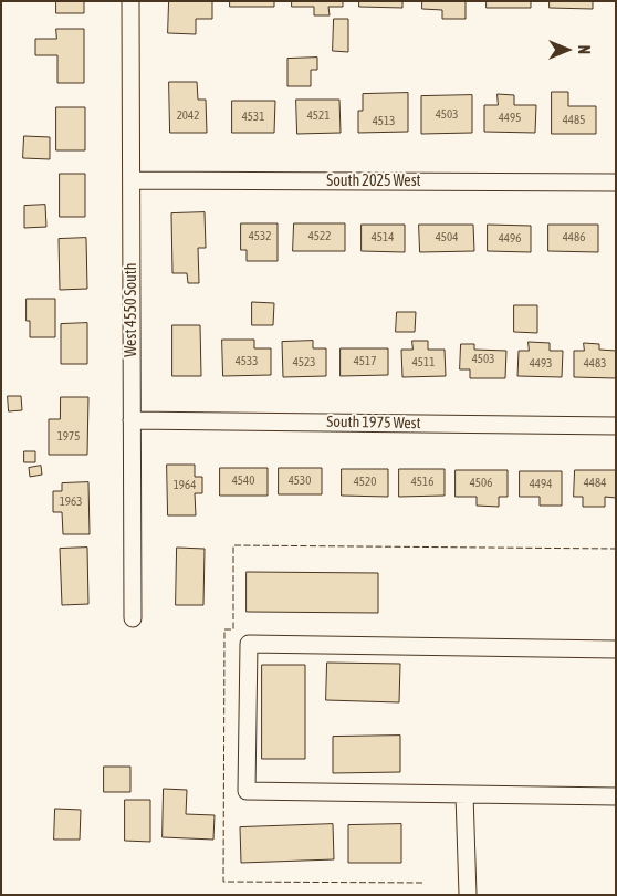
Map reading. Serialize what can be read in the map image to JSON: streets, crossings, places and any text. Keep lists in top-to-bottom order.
{
  "streets": {
    "street": ["South 2025 West", "West 4550 South", "South 1975 West"]
  },
  "crossings": [
    ["South 2025 West", "West 4550 South"],
    ["West 4550 South", "South 1975 West"]
  ],
  "house_numbers": [
    "4503",
    "2042",
    "4521",
    "4531",
    "4495",
    "4485",
    "4513",
    "4532",
    "4522",
    "4514",
    "4504",
    "4486",
    "4496",
    "4503",
    "4533",
    "4517",
    "4523",
    "4511",
    "4493",
    "4483",
    "1975",
    "4540",
    "4530",
    "4520",
    "4516",
    "4506",
    "4484",
    "4494",
    "1964",
    "1963"
  ],
  "north": "right"
}
